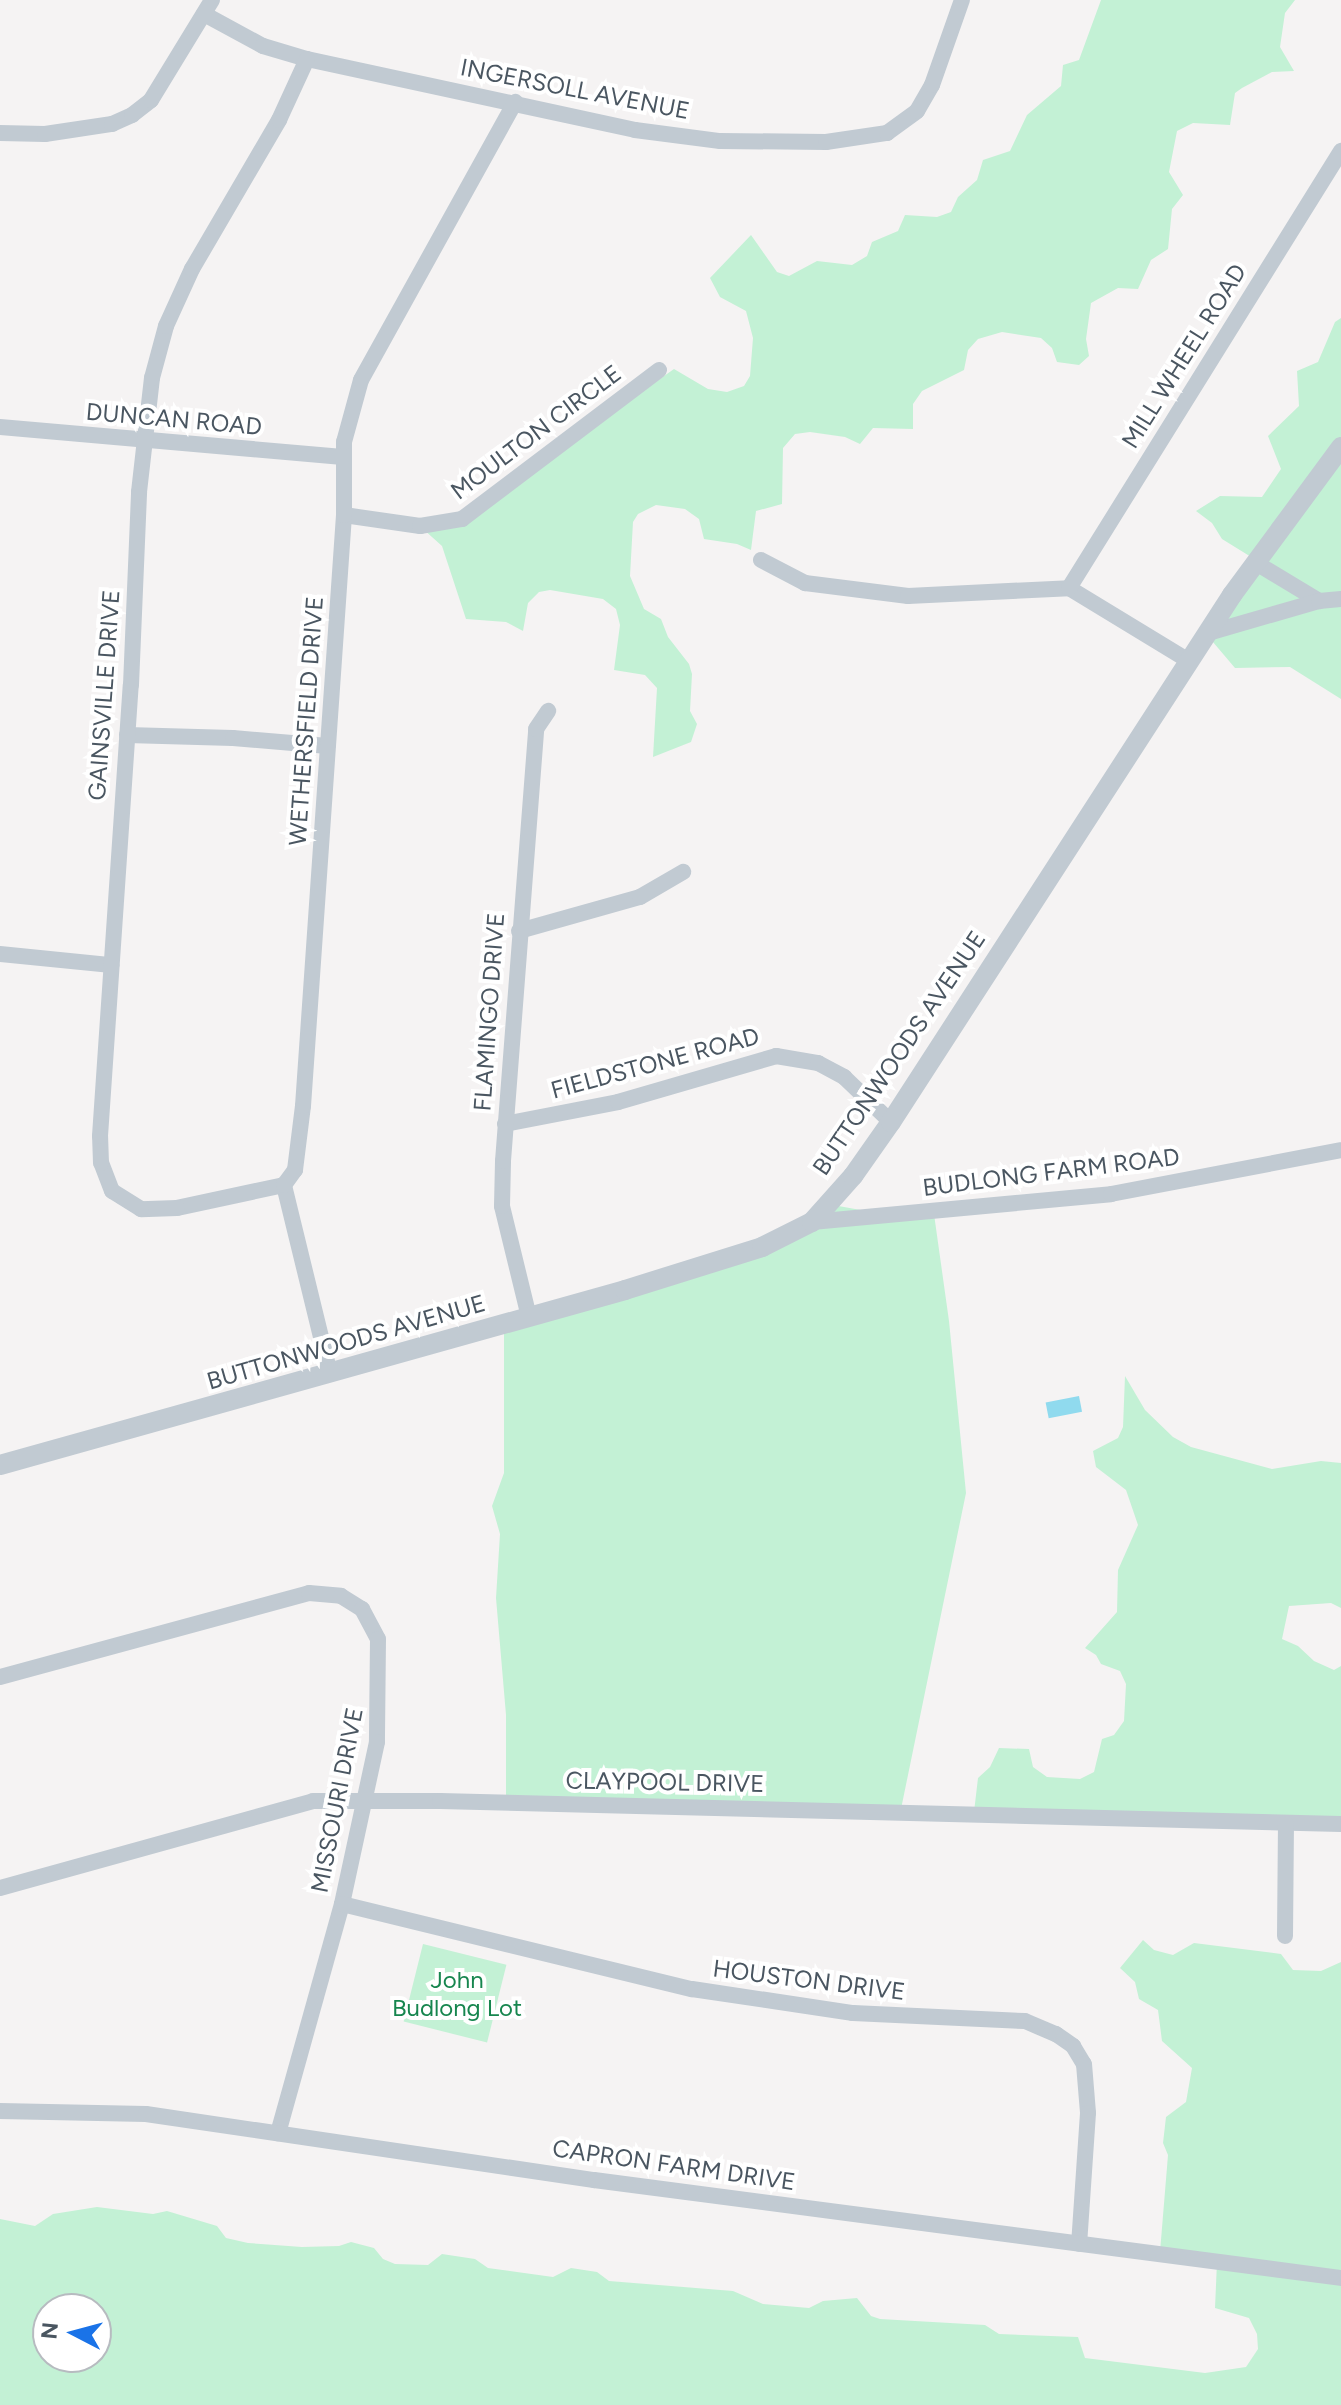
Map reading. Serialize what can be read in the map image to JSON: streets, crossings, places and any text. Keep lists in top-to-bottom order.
{
  "streets": {
    "street": [
      "INGERSOLL AVENUE",
      "MILL WHEEL ROAD",
      "DUNCAN ROAD",
      "MOULTON CIRCLE",
      "GAINSVILLE DRIVE",
      "WETHERSFIELD DRIVE",
      "FLAMINGO DRIVE",
      "BUTTONWOODS AVENUE",
      "FIELDSTONE ROAD",
      "BUDLONG FARM ROAD",
      "CLAYPOOL DRIVE",
      "MISSOURI DRIVE",
      "HOUSTON DRIVE",
      "CAPRON FARM DRIVE"
    ]
  },
  "crossings": [
    ["INGERSOLL AVENUE", "GAINSVILLE DRIVE"],
    ["INGERSOLL AVENUE", "WETHERSFIELD DRIVE"],
    ["DUNCAN ROAD", "GAINSVILLE DRIVE"],
    ["DUNCAN ROAD", "WETHERSFIELD DRIVE"],
    ["MOULTON CIRCLE", "WETHERSFIELD DRIVE"],
    ["GAINSVILLE DRIVE", "WETHERSFIELD DRIVE"],
    ["FLAMINGO DRIVE", "BUTTONWOODS AVENUE"],
    ["FLAMINGO DRIVE", "FIELDSTONE ROAD"],
    ["BUTTONWOODS AVENUE", "FIELDSTONE ROAD"],
    ["BUTTONWOODS AVENUE", "BUDLONG FARM ROAD"],
    ["CLAYPOOL DRIVE", "MISSOURI DRIVE"],
    ["MISSOURI DRIVE", "HOUSTON DRIVE"],
    ["MISSOURI DRIVE", "CAPRON FARM DRIVE"],
    ["HOUSTON DRIVE", "CAPRON FARM DRIVE"]
  ],
  "parks": ["John Budlong Lot"],
  "north": "left"
}
